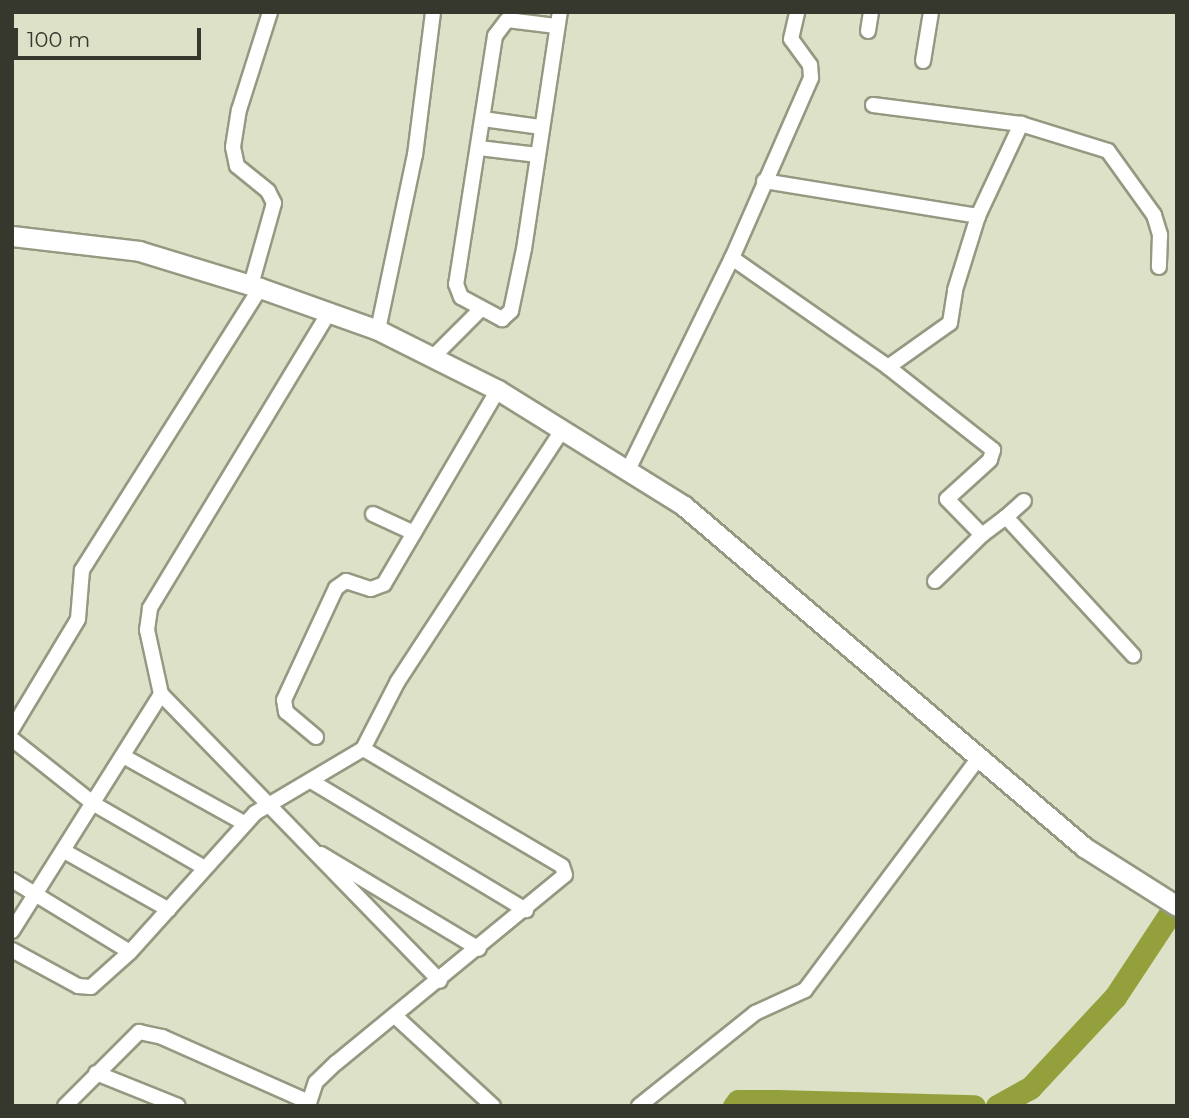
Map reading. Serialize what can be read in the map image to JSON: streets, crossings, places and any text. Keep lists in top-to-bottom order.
{
  "scale_bar": "100 m"
}
